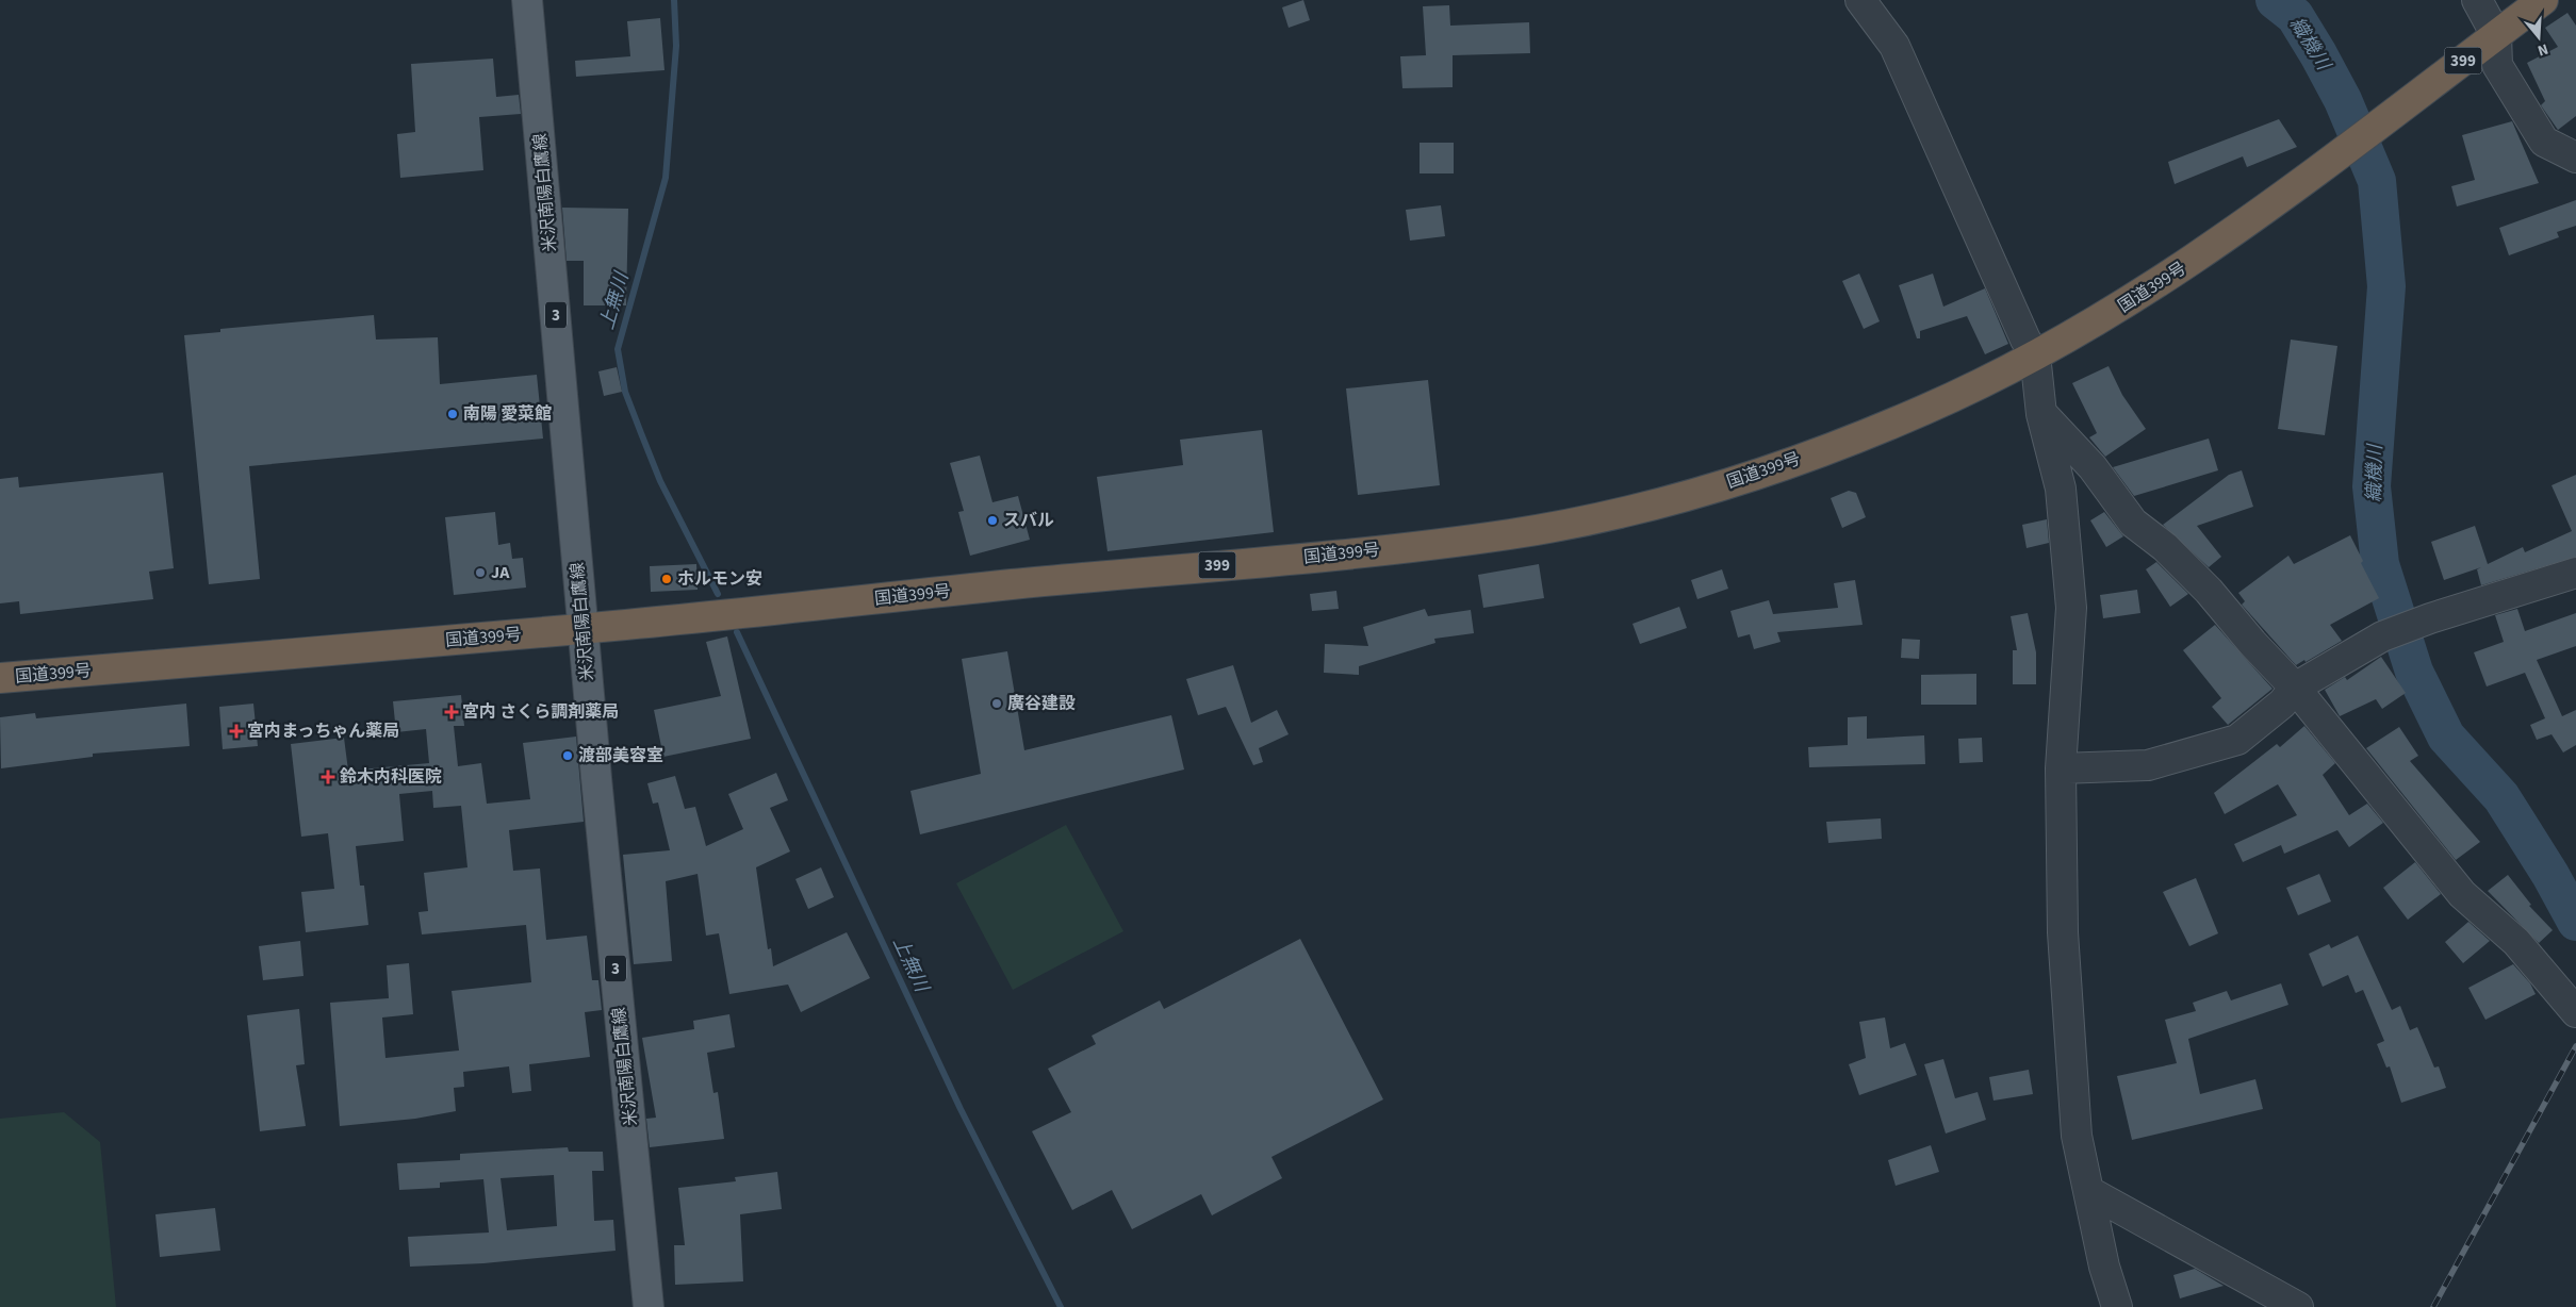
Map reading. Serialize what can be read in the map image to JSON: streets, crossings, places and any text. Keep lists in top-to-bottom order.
{
  "streets": {
    "highway": ["399", "国道399号"],
    "main road": ["米沢南陽白鷹線", "3"]
  },
  "crossings": [
    ["米沢南陽白鷹線", "国道399号"]
  ],
  "water": ["織機川", "上無川"],
  "places": {
    "other": [
      "南陽 愛菜館",
      "スバル",
      "JA",
      "ホルモン安",
      "廣谷建設",
      "渡部美容室"
    ],
    "health": ["宮内 さくら調剤薬局", "宮内まっちゃん薬局", "鈴木内科医院"]
  },
  "north": "bottom"
}
